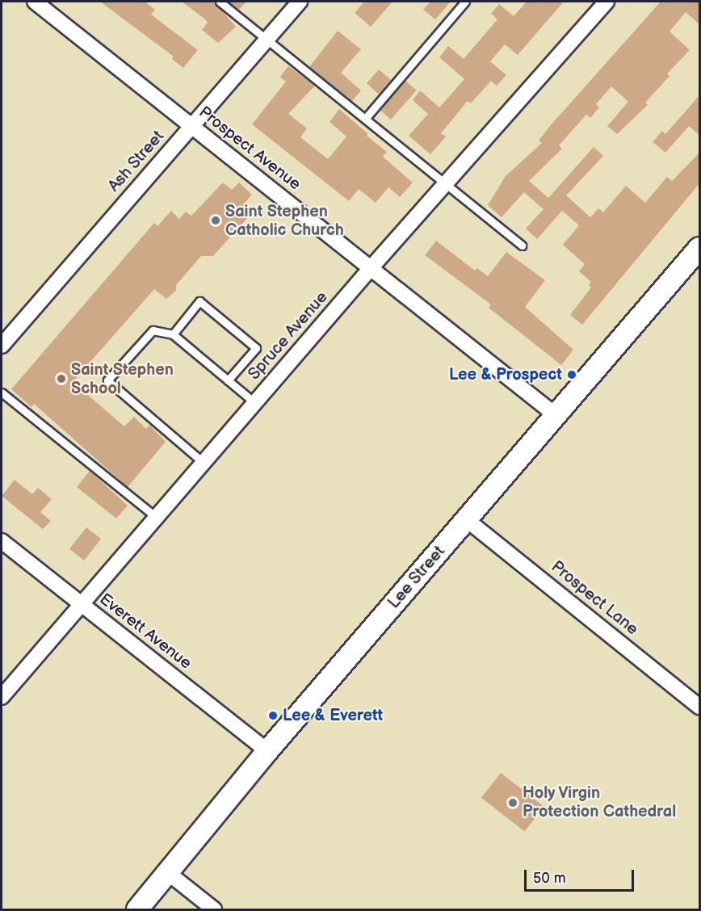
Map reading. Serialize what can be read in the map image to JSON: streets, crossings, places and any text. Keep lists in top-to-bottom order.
{
  "streets": {
    "main road": ["Lee Street"],
    "street": [
      "Prospect Avenue",
      "Ash Street",
      "Spruce Avenue",
      "Prospect Lane",
      "Everett Avenue"
    ]
  },
  "crossings": [
    ["Prospect Avenue", "Ash Street"],
    ["Prospect Avenue", "Spruce Avenue"],
    ["Prospect Avenue", "Lee Street"],
    ["Spruce Avenue", "Everett Avenue"],
    ["Lee Street", "Prospect Lane"],
    ["Lee Street", "Everett Avenue"]
  ],
  "places": [
    "Saint Stephen Catholic Church",
    "Lee & Prospect",
    "Saint Stephen School",
    "Lee & Everett",
    "Holy Virgin Protection Cathedral"
  ],
  "scale_bar": "50 m"
}
